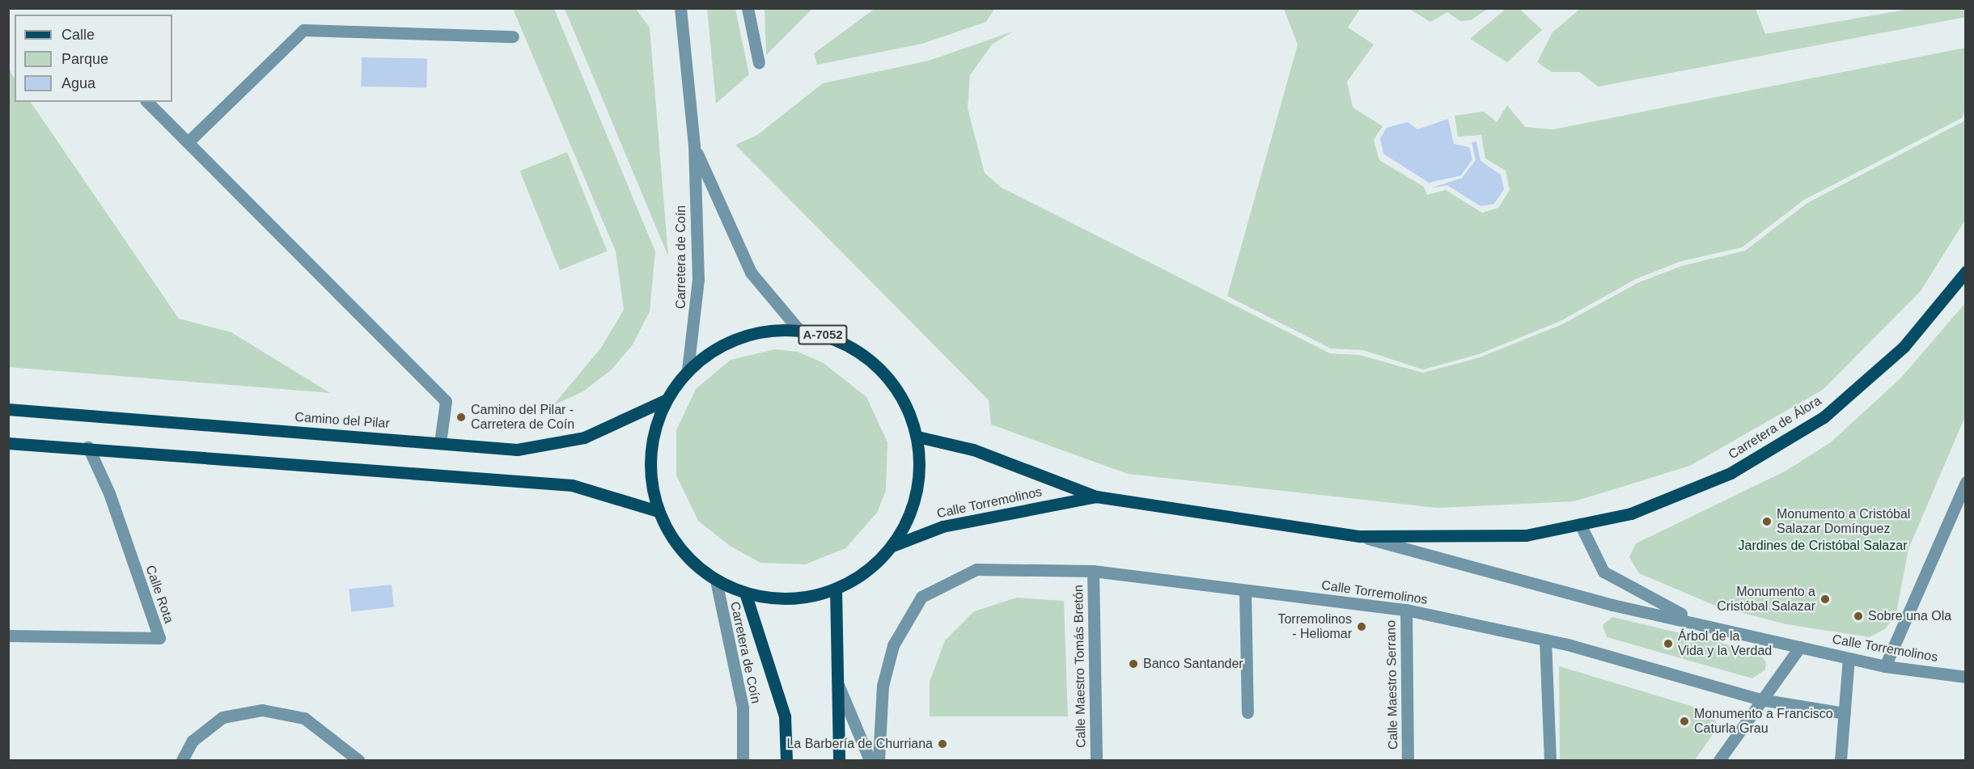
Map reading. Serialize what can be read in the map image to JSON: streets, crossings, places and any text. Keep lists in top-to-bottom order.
{
  "streets": {
    "main road": [
      "A-7052",
      "Camino del Pilar",
      "Carretera de Álora",
      "Calle Torremolinos"
    ],
    "street": [
      "Carretera de Coín",
      "Calle Rota",
      "Calle Maestro Tomás Bretón",
      "Calle Maestro Serrano"
    ]
  },
  "crossings": [
    ["Carretera de Coín", "A-7052"],
    ["A-7052", "Camino del Pilar"],
    ["A-7052", "Calle Torremolinos"],
    ["Carretera de Álora", "Calle Torremolinos"],
    ["Calle Torremolinos", "Calle Maestro Tomás Bretón"],
    ["Calle Torremolinos", "Calle Maestro Serrano"]
  ],
  "parks": ["Jardines de Cristóbal Salazar"],
  "places": [
    "Camino del Pilar - Carretera de Coín",
    "Monumento a Cristóbal Salazar Domínguez",
    "Monumento a Cristóbal Salazar",
    "Sobre una Ola",
    "Torremolinos - Heliomar",
    "Árbol de la Vida y la Verdad",
    "Banco Santander",
    "Monumento a Francisco Caturla Grau",
    "La Barbería de Churriana"
  ],
  "legend": ["Calle", "Parque", "Agua"]
}
